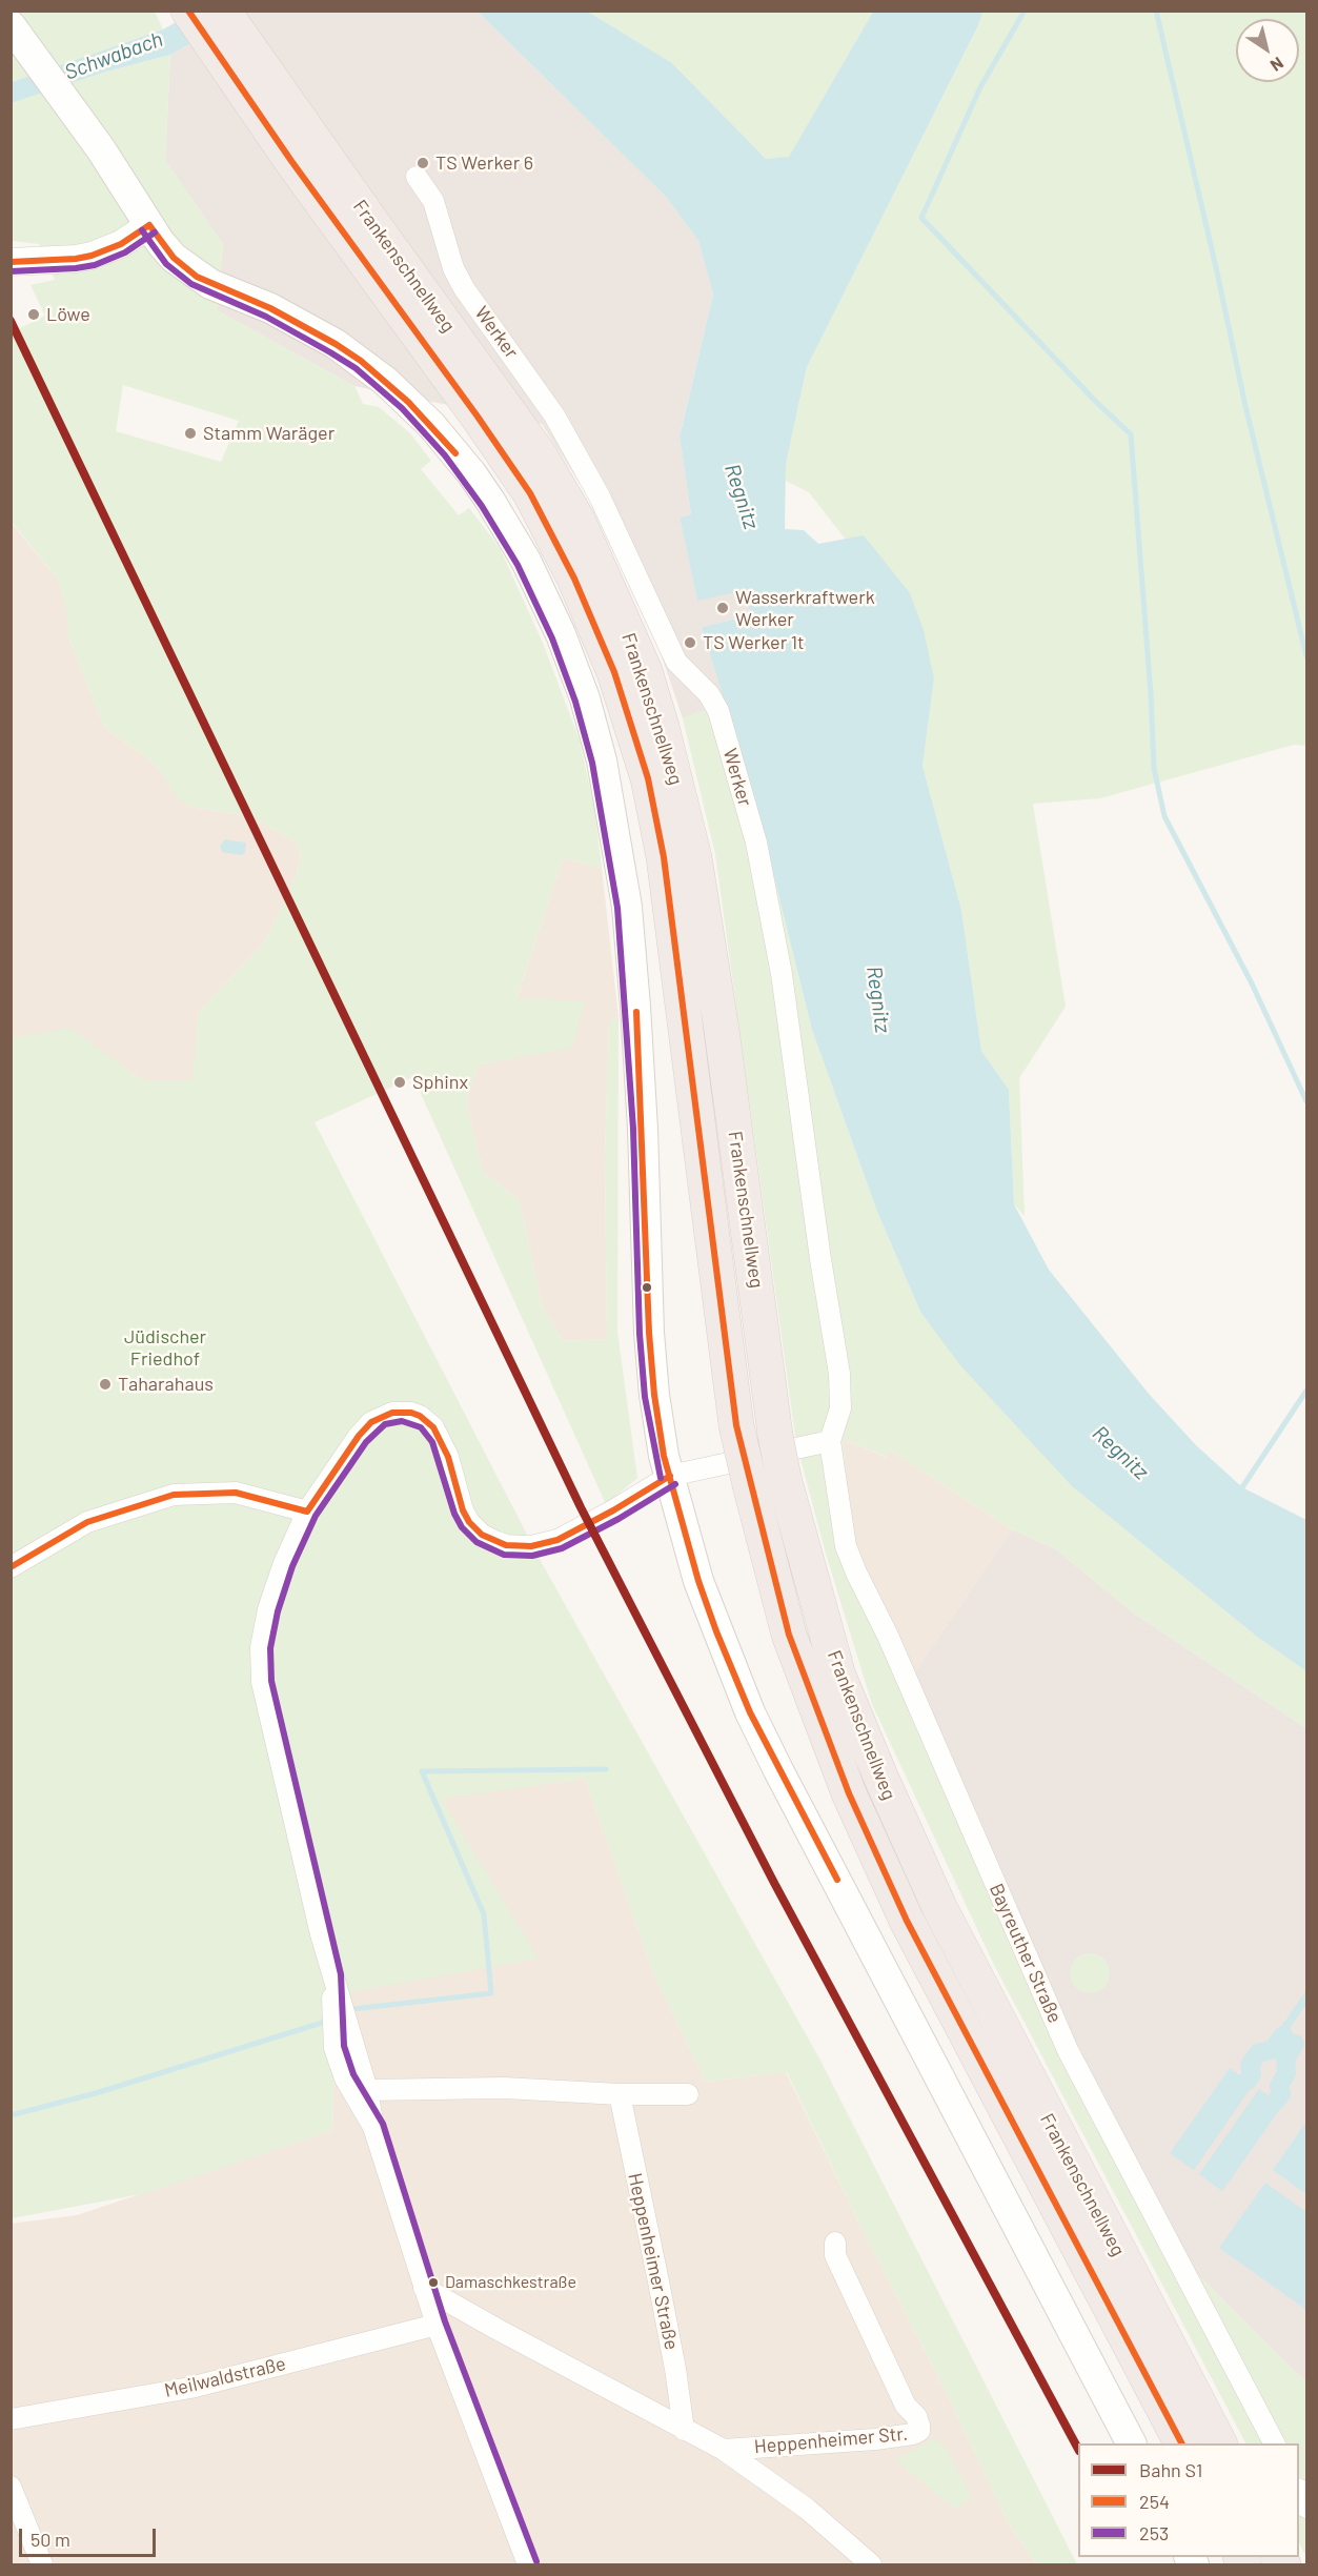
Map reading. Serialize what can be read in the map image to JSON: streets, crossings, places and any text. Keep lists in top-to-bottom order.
{
  "streets": {
    "highway": ["Frankenschnellweg"],
    "street": [
      "Werker",
      "Bayreuther Straße",
      "Heppenheimer Straße",
      "Meilwaldstraße",
      "Heppenheimer Str."
    ]
  },
  "crossings": [
    ["Werker", "Bayreuther Straße"]
  ],
  "water": ["Schwabach", "Regnitz"],
  "parks": ["Jüdischer Friedhof"],
  "places": [
    "TS Werker 6",
    "Löwe",
    "Stamm Waräger",
    "Wasserkraftwerk Werker",
    "TS Werker 1t",
    "Sphinx",
    "Taharahaus",
    "Damaschkestraße"
  ],
  "lines": ["transit line 254", "transit line 253", "rail line S1"],
  "legend": ["Bahn S1", "254", "253"],
  "scale_bar": "50 m",
  "north": "bottom right"
}
